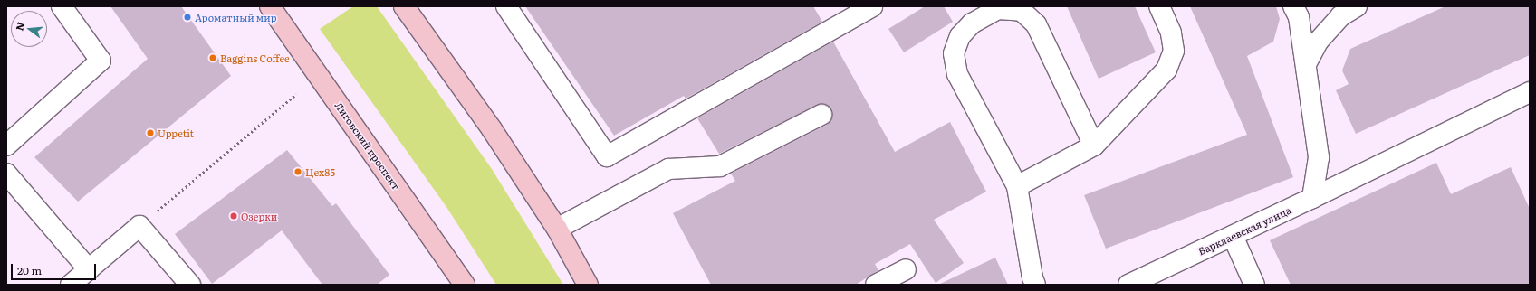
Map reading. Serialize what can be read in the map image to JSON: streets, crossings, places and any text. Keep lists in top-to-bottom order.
{
  "streets": {
    "main road": ["Лиговский проспект"],
    "street": ["Барклаевская улица"]
  },
  "places": [
    "Ароматный мир",
    "Baggins Coffee",
    "Uppetit",
    "Цех85",
    "Озерки"
  ],
  "scale_bar": "20 m",
  "north": "left"
}
